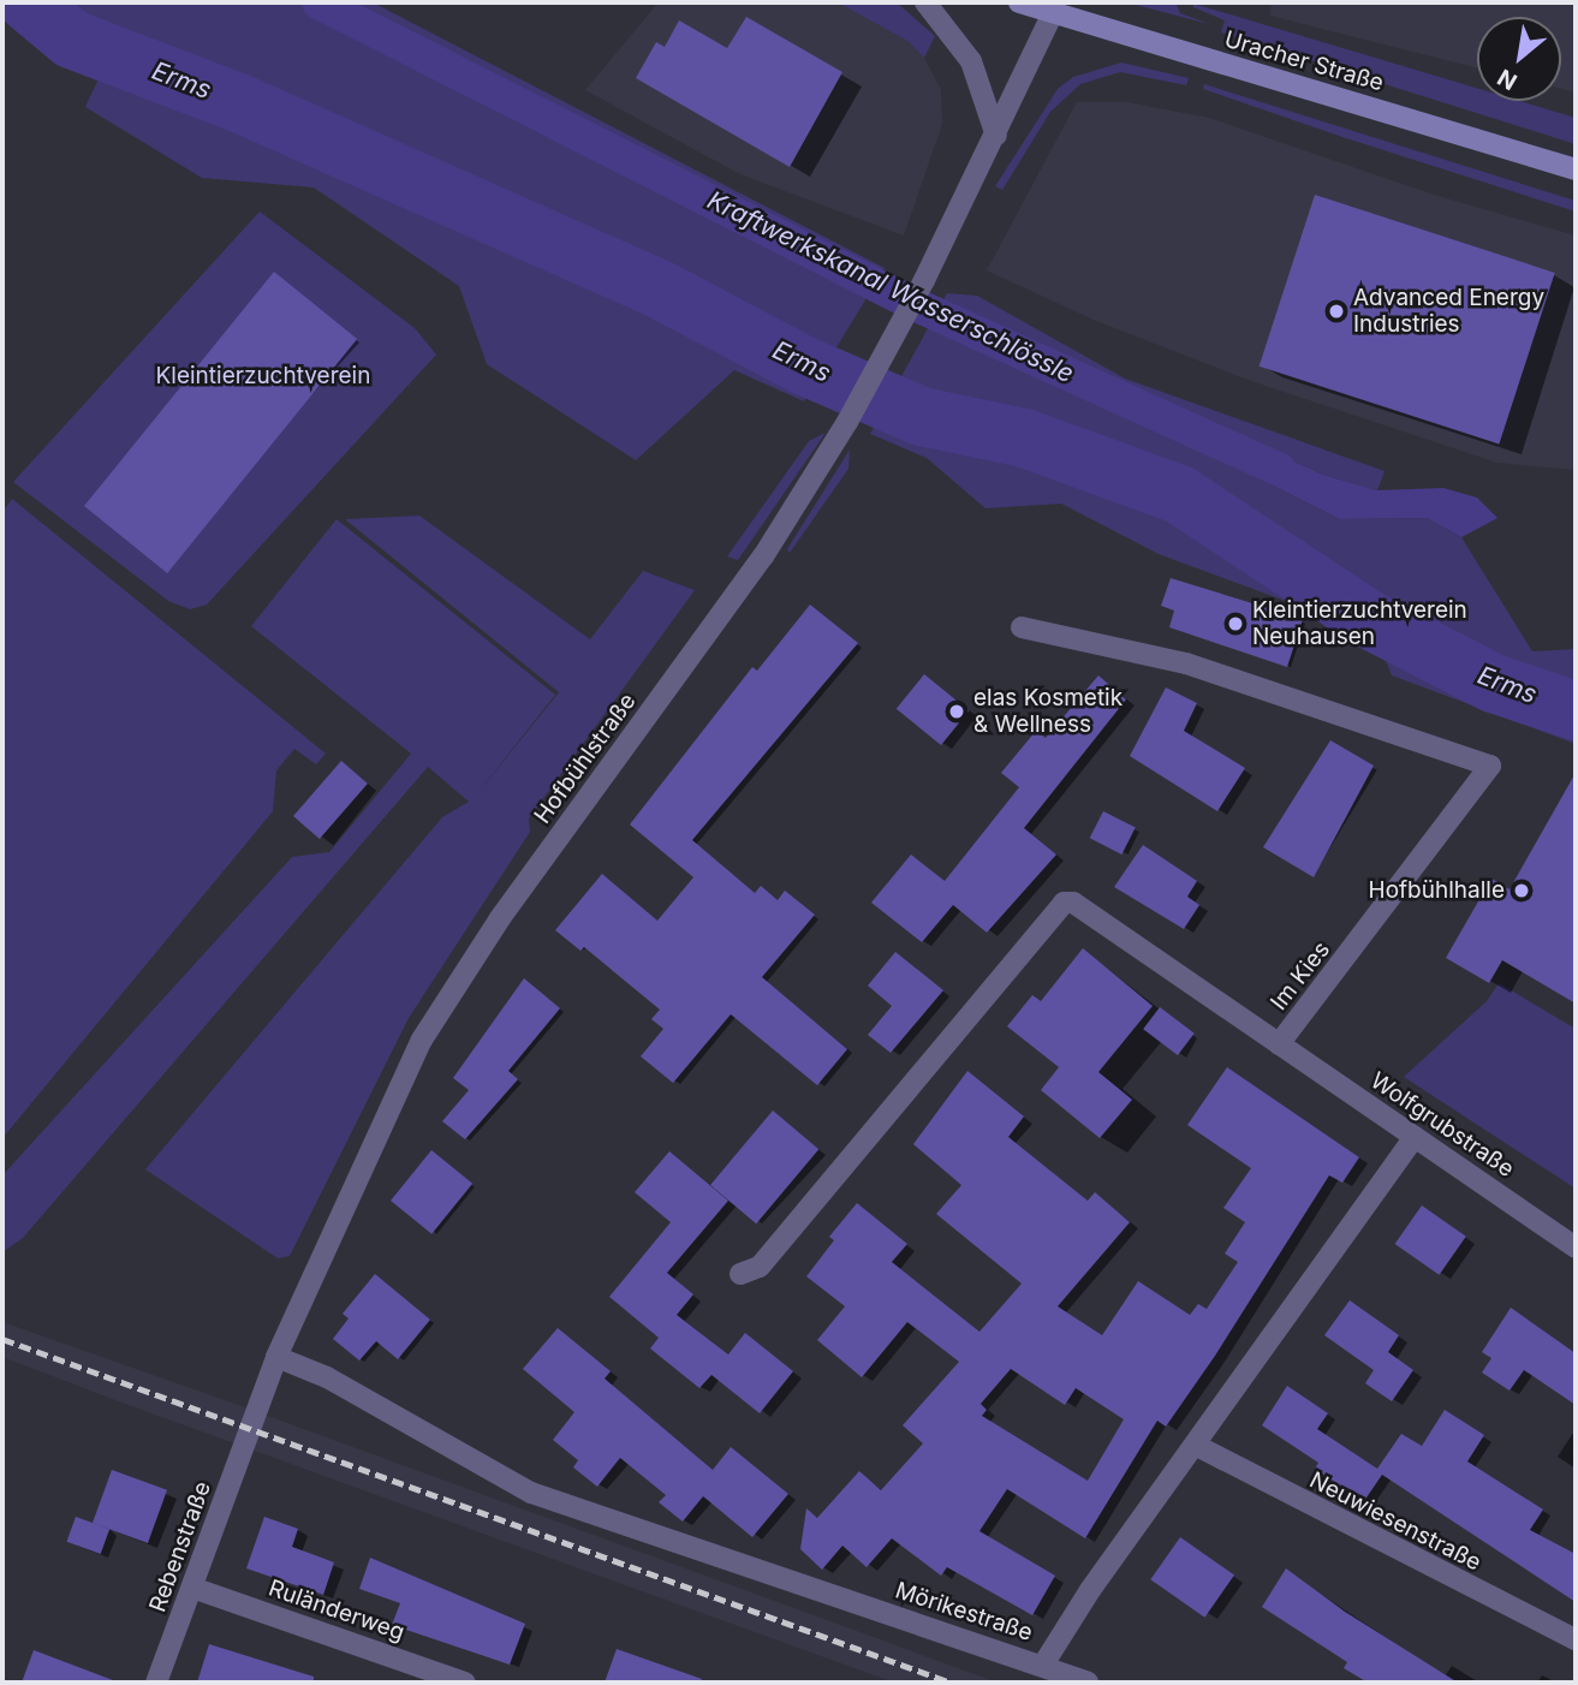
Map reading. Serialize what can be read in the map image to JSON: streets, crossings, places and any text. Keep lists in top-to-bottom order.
{
  "streets": {
    "street": [
      "Uracher Straße",
      "Hofbühlstraße",
      "Im Kies",
      "Wolfgrubstraße",
      "Neuwiesenstraße",
      "Rebenstraße",
      "Ruländerweg",
      "Mörikestraße"
    ]
  },
  "crossings": [
    ["Uracher Straße", "Hofbühlstraße"],
    ["Hofbühlstraße", "Rebenstraße"],
    ["Hofbühlstraße", "Mörikestraße"],
    ["Im Kies", "Wolfgrubstraße"],
    ["Wolfgrubstraße", "Mörikestraße"],
    ["Neuwiesenstraße", "Mörikestraße"],
    ["Rebenstraße", "Ruländerweg"]
  ],
  "water": ["Erms", "Kraftwerkskanal Wasserschlössle"],
  "parks": ["Kleintierzuchtverein"],
  "places": [
    "Advanced Energy Industries",
    "Kleintierzuchtverein Neuhausen",
    "elas Kosmetik & Wellness",
    "Hofbühlhalle"
  ],
  "north": "bottom left"
}
